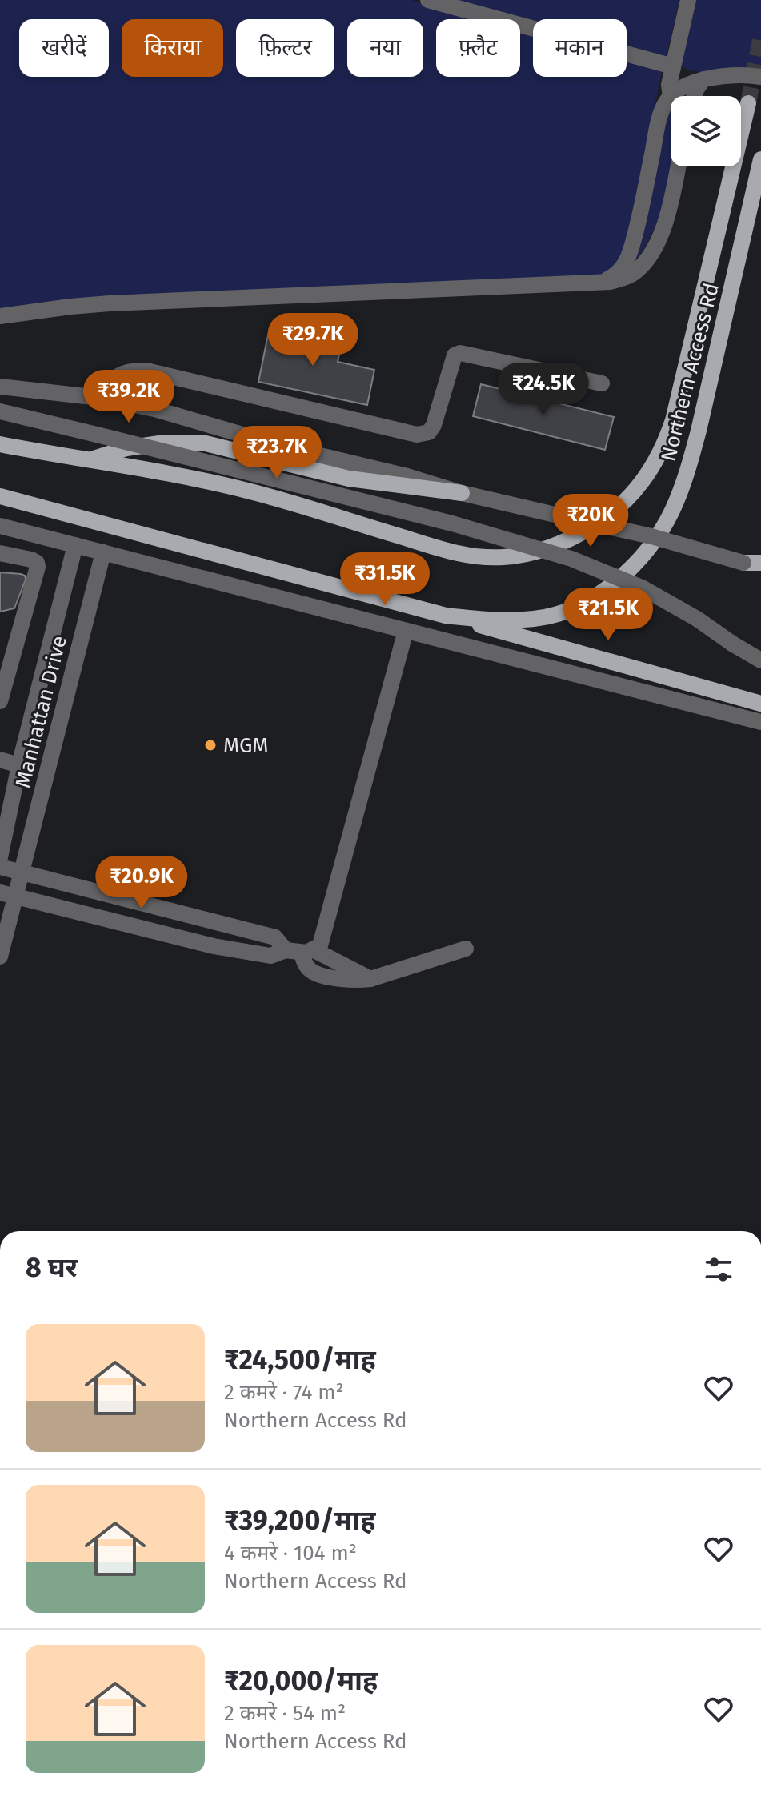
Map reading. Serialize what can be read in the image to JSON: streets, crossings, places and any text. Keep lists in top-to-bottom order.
{
  "streets": {
    "main road": ["Northern Access Rd"],
    "street": ["Manhattan Drive"]
  },
  "places": ["MGM"],
  "page": {
    "chip": [
      "खरीदें",
      "किराया",
      "फ़िल्टर",
      "नया",
      "फ़्लैट",
      "मकान"
    ],
    "price": [
      "₹29.7K",
      "₹24.5K",
      "₹39.2K",
      "₹23.7K",
      "₹20K",
      "₹31.5K",
      "₹21.5K",
      "₹20.9K"
    ],
    "heading": "8 घर",
    "list": [
      {
        "name": "₹24,500/माह",
        "note": "2 कमरे · 74 m² · Northern Access Rd"
      },
      {
        "name": "₹39,200/माह",
        "note": "4 कमरे · 104 m² · Northern Access Rd"
      },
      {
        "name": "₹20,000/माह",
        "note": "2 कमरे · 54 m² · Northern Access Rd"
      }
    ]
  }
}
